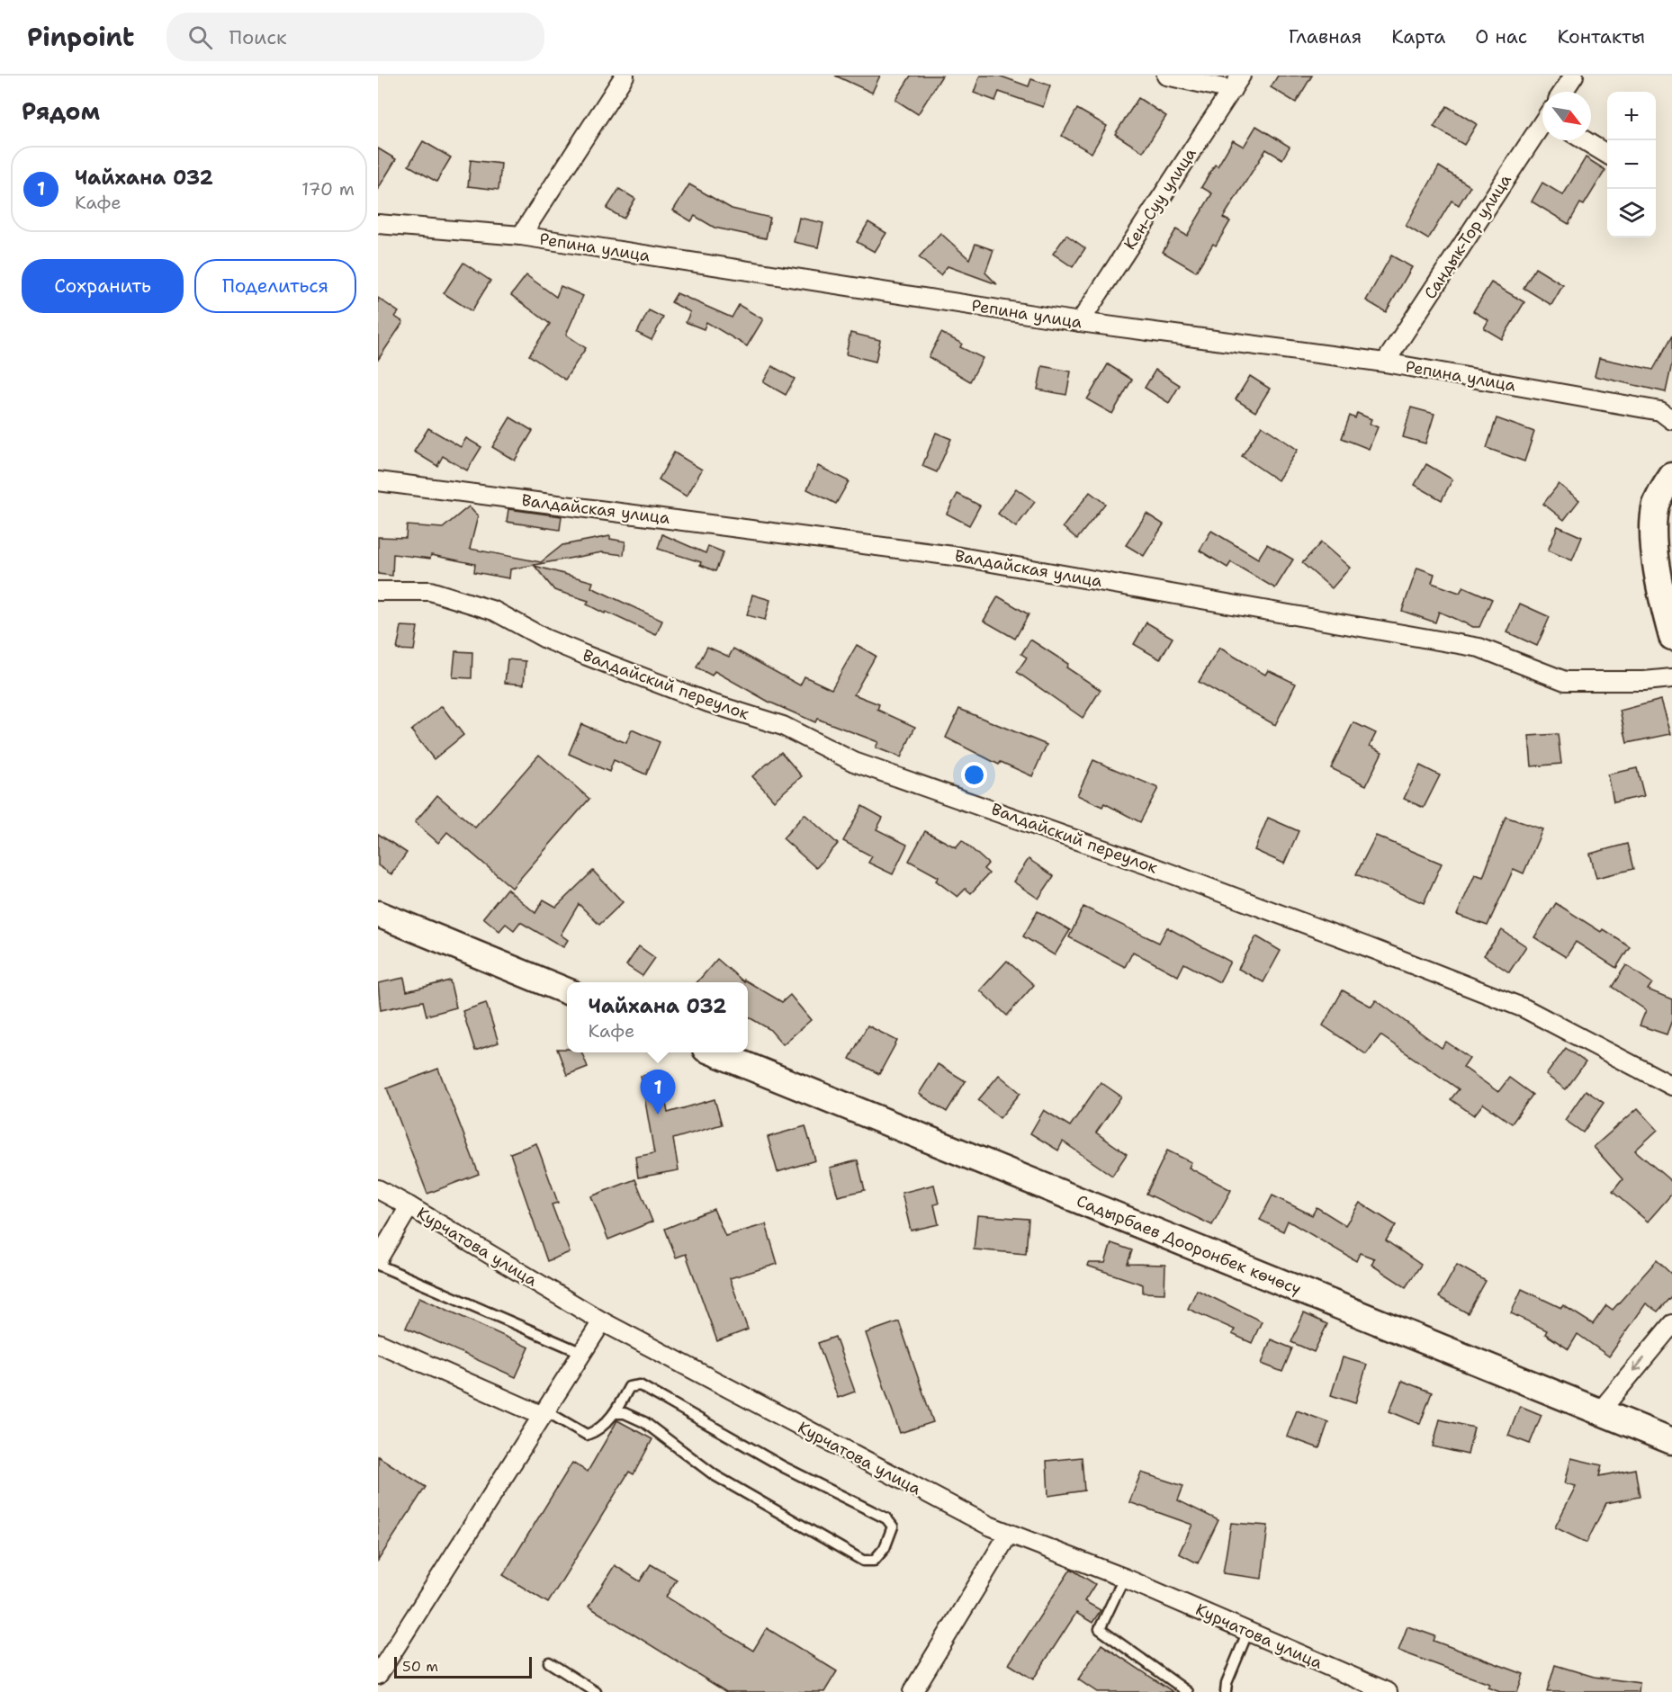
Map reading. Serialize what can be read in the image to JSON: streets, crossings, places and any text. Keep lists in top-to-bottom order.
{
  "streets": {
    "main road": ["Садырбаев Дооронбек көчөсү"],
    "street": [
      "Кен-Суу улица",
      "Сандык-Тор улица",
      "Репина улица",
      "Валдайская улица",
      "Валдайский переулок",
      "Курчатова улица"
    ]
  },
  "crossings": [
    ["Кен-Суу улица", "Репина улица"],
    ["Сандык-Тор улица", "Репина улица"]
  ],
  "scale_bar": "50 m",
  "north": "bottom right",
  "page": {
    "header": "Pinpoint",
    "search": "Поиск",
    "nav": [
      "Главная",
      "Карта",
      "О нас",
      "Контакты"
    ],
    "heading": "Рядом",
    "map_buttons": ["+", "−"],
    "list": [
      {
        "mark": "1",
        "name": "Чайхана 032",
        "note": "Кафе",
        "value": "170 m"
      }
    ],
    "buttons": ["Сохранить", "Поделиться"],
    "popup": ["Чайхана 032", "Кафе"],
    "pins": "1",
    "scale": "50 m"
  }
}
